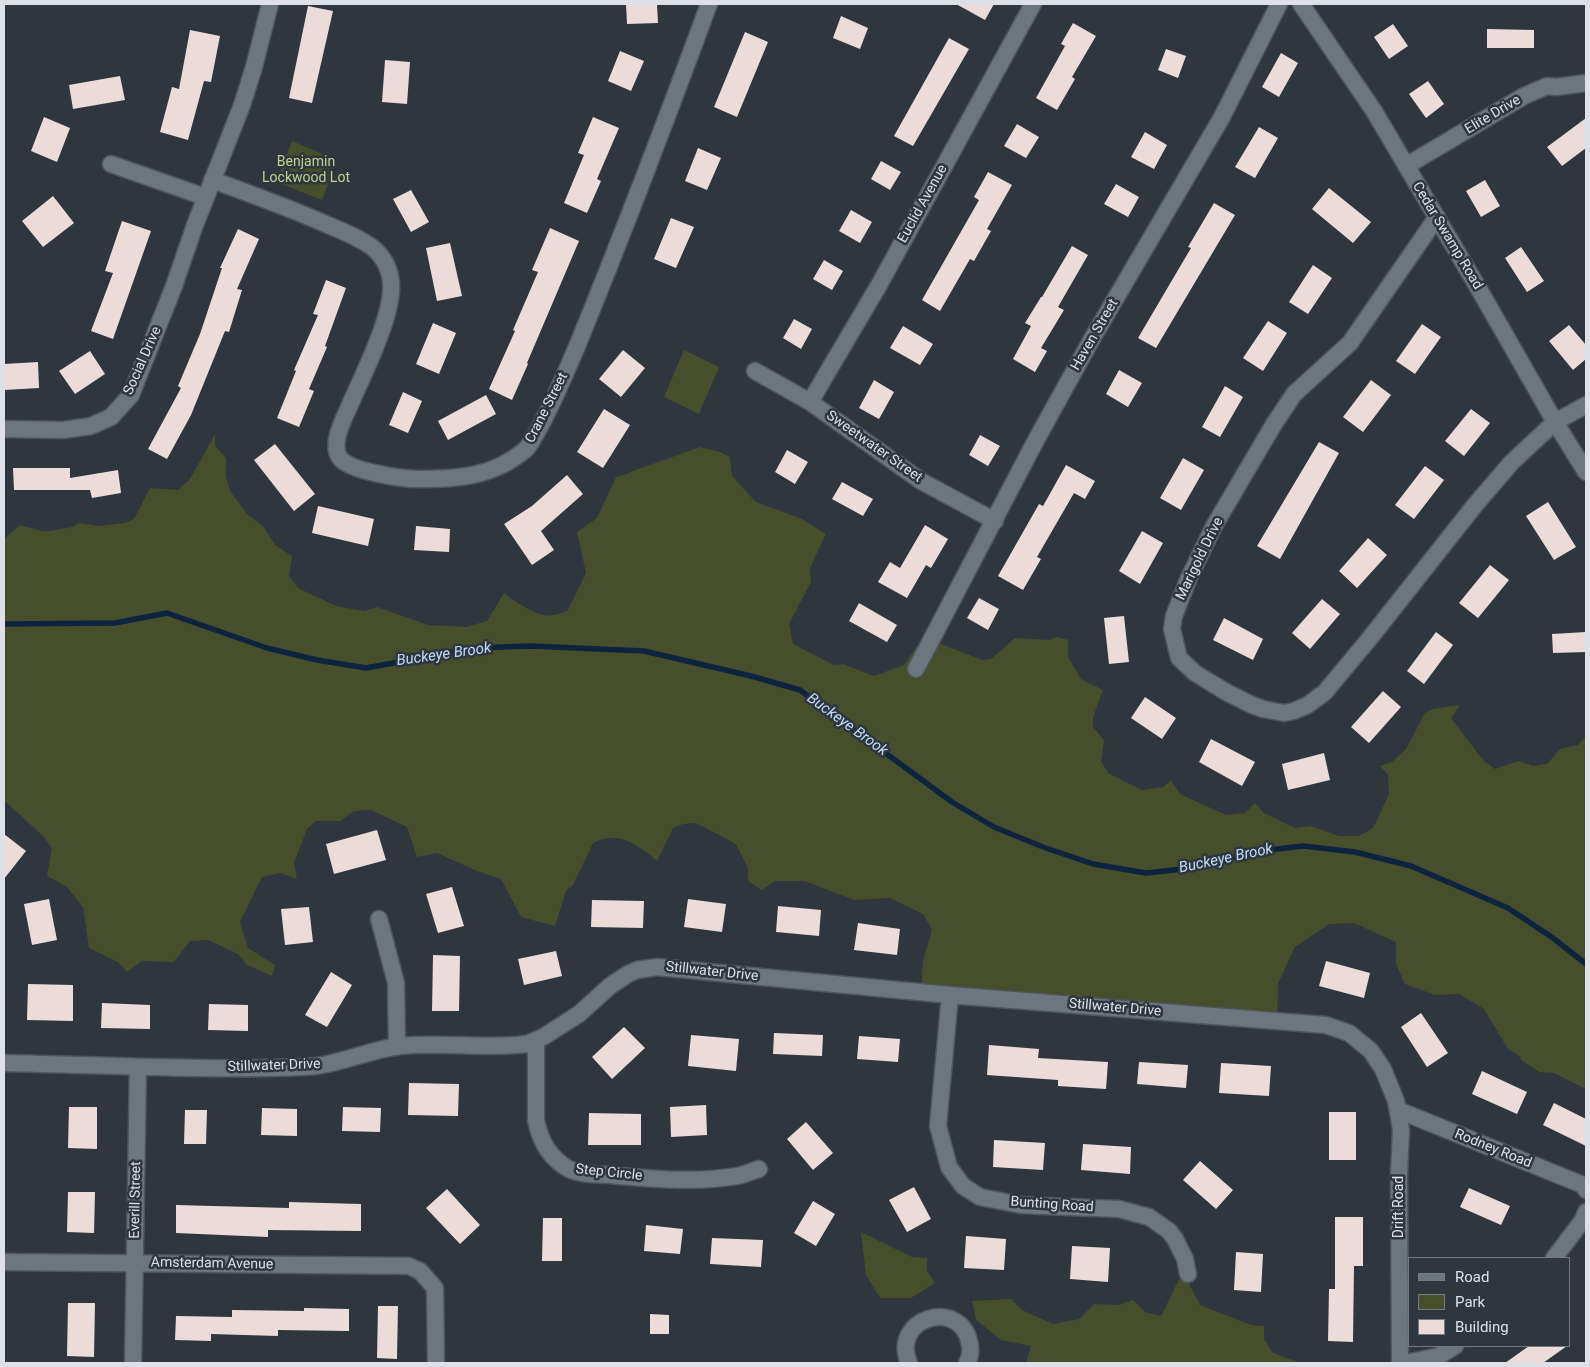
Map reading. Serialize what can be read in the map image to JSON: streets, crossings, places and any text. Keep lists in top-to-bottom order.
{
  "streets": {
    "street": [
      "Elite Drive",
      "Euclid Avenue",
      "Cedar Swamp Road",
      "Haven Street",
      "Social Drive",
      "Crane Street",
      "Sweetwater Street",
      "Marigold Drive",
      "Stillwater Drive",
      "Rodney Road",
      "Step Circle",
      "Everill Street",
      "Bunting Road",
      "Drift Road",
      "Amsterdam Avenue"
    ]
  },
  "crossings": [
    ["Elite Drive", "Cedar Swamp Road"],
    ["Euclid Avenue", "Sweetwater Street"],
    ["Cedar Swamp Road", "Marigold Drive"],
    ["Haven Street", "Sweetwater Street"],
    ["Social Drive", "Crane Street"],
    ["Stillwater Drive", "Rodney Road"],
    ["Stillwater Drive", "Step Circle"],
    ["Stillwater Drive", "Everill Street"],
    ["Stillwater Drive", "Bunting Road"],
    ["Stillwater Drive", "Drift Road"],
    ["Rodney Road", "Drift Road"],
    ["Everill Street", "Amsterdam Avenue"]
  ],
  "water": ["Buckeye Brook"],
  "parks": ["Benjamin Lockwood Lot"],
  "legend": ["Road", "Park", "Building"]
}
